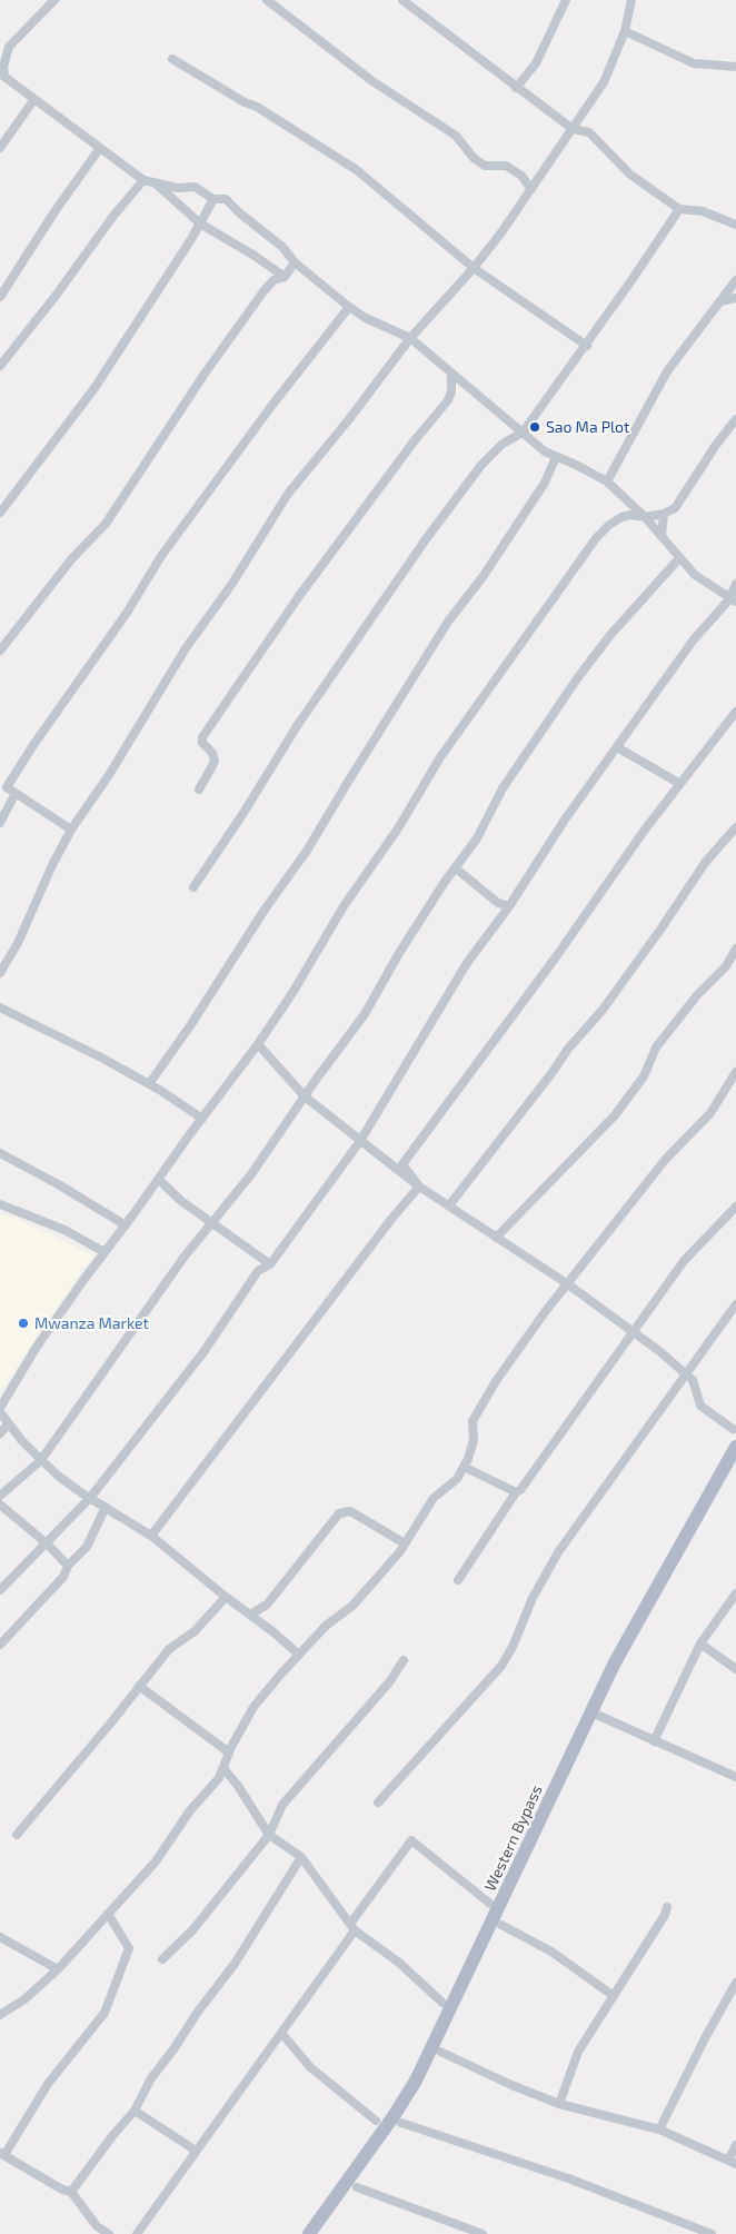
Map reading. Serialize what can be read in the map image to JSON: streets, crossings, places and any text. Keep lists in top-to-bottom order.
{
  "streets": {
    "main road": ["Western Bypass"]
  },
  "places": ["Sao Ma Plot", "Mwanza Market"]
}
